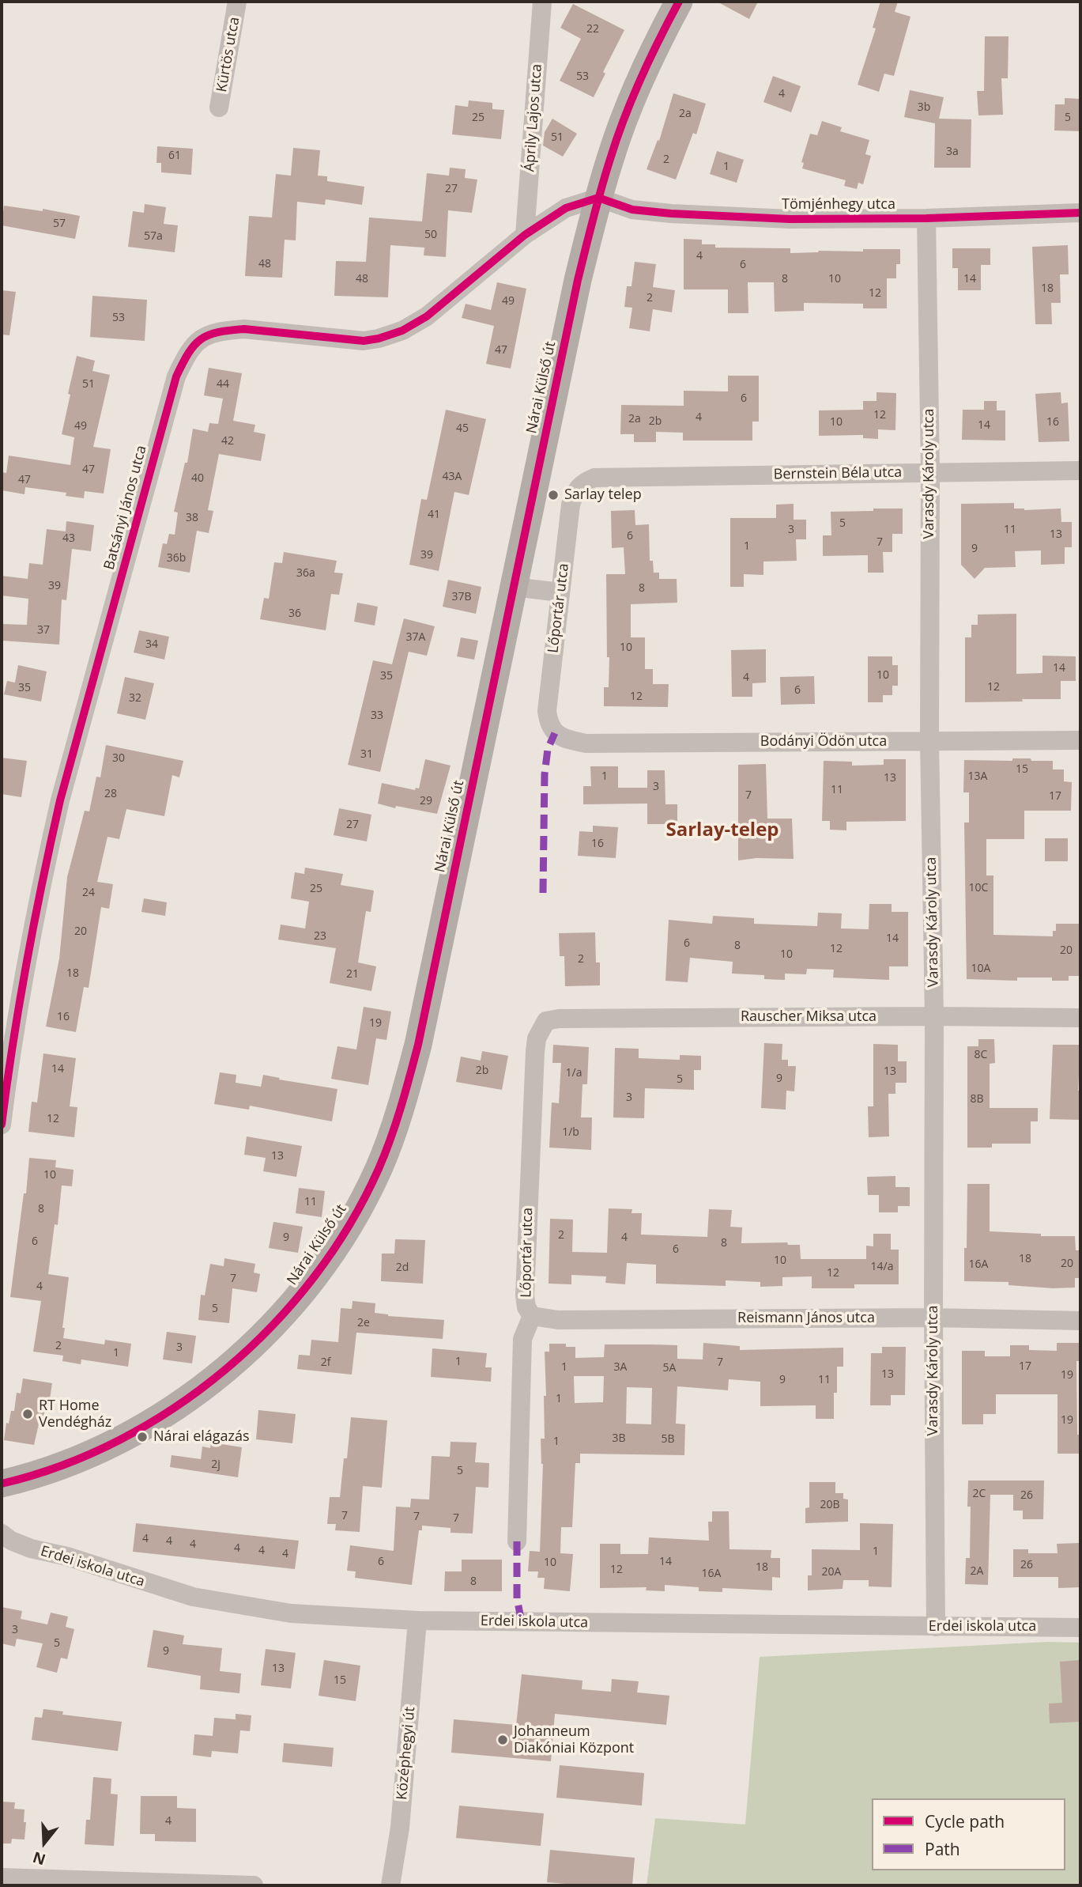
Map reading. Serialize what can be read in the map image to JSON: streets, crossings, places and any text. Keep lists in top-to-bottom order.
{
  "streets": {
    "street": [
      "Kürtös utca",
      "Áprily Lajos utca",
      "Tömjénhegy utca",
      "Nárai Külső út",
      "Bernstein Béla utca",
      "Varasdy Károly utca",
      "Batsányi János utca",
      "Lőportár utca",
      "Bodányi Ödön utca",
      "Rauscher Miksa utca",
      "Reismann János utca",
      "Erdei iskola utca",
      "Középhegyi út"
    ]
  },
  "crossings": [
    ["Áprily Lajos utca", "Batsányi János utca"],
    ["Tömjénhegy utca", "Nárai Külső út"],
    ["Tömjénhegy utca", "Varasdy Károly utca"],
    ["Tömjénhegy utca", "Batsányi János utca"],
    ["Nárai Külső út", "Batsányi János utca"],
    ["Bernstein Béla utca", "Varasdy Károly utca"],
    ["Bernstein Béla utca", "Lőportár utca"],
    ["Varasdy Károly utca", "Bodányi Ödön utca"],
    ["Varasdy Károly utca", "Rauscher Miksa utca"],
    ["Varasdy Károly utca", "Reismann János utca"],
    ["Varasdy Károly utca", "Erdei iskola utca"],
    ["Lőportár utca", "Bodányi Ödön utca"],
    ["Lőportár utca", "Rauscher Miksa utca"],
    ["Lőportár utca", "Reismann János utca"],
    ["Erdei iskola utca", "Középhegyi út"]
  ],
  "districts": ["Sarlay-telep"],
  "places": [
    "Sarlay telep",
    "RT Home Vendégház",
    "Nárai elágazás",
    "Johanneum Diakóniai Központ"
  ],
  "house_numbers": [
    "22",
    "53",
    "4",
    "3b",
    "2a",
    "25",
    "5",
    "51",
    "3a",
    "61",
    "2",
    "1",
    "27",
    "57",
    "50",
    "57a",
    "4",
    "48",
    "6",
    "48",
    "8",
    "10",
    "14",
    "18",
    "12",
    "2",
    "49",
    "53",
    "47",
    "51",
    "44",
    "6",
    "12",
    "4",
    "2a",
    "2b",
    "10",
    "16",
    "14",
    "49",
    "45",
    "42",
    "47",
    "43A",
    "40",
    "47",
    "41",
    "38",
    "5",
    "3",
    "11",
    "13",
    "6",
    "43",
    "7",
    "1",
    "9",
    "39",
    "36b",
    "36a",
    "39",
    "8",
    "37B",
    "36",
    "37",
    "37A",
    "34",
    "10",
    "14",
    "10",
    "35",
    "4",
    "12",
    "35",
    "6",
    "12",
    "32",
    "33",
    "31",
    "30",
    "15",
    "1",
    "13A",
    "13",
    "3",
    "11",
    "28",
    "7",
    "17",
    "29",
    "27",
    "16",
    "10C",
    "25",
    "24",
    "20",
    "23",
    "14",
    "6",
    "8",
    "12",
    "20",
    "10",
    "2",
    "10A",
    "18",
    "21",
    "16",
    "19",
    "8C",
    "14",
    "2b",
    "13",
    "1/a",
    "9",
    "5",
    "3",
    "8B",
    "12",
    "1/b",
    "13",
    "10",
    "11",
    "8",
    "2",
    "9",
    "4",
    "6",
    "8",
    "6",
    "18",
    "10",
    "20",
    "16A",
    "14/a",
    "2d",
    "12",
    "7",
    "4",
    "5",
    "2e",
    "2",
    "3",
    "1",
    "1",
    "2f",
    "7",
    "17",
    "1",
    "3A",
    "5A",
    "13",
    "19",
    "9",
    "11",
    "1",
    "19",
    "3B",
    "5B",
    "1",
    "2j",
    "5",
    "2C",
    "26",
    "20B",
    "7",
    "7",
    "7",
    "4",
    "4",
    "4",
    "4",
    "4",
    "1",
    "4",
    "6",
    "14",
    "10",
    "26",
    "18",
    "12",
    "2A",
    "20A",
    "16A",
    "8",
    "3",
    "5",
    "9",
    "13",
    "15",
    "4"
  ],
  "legend": ["Cycle path", "Path"],
  "north": "bottom"
}
